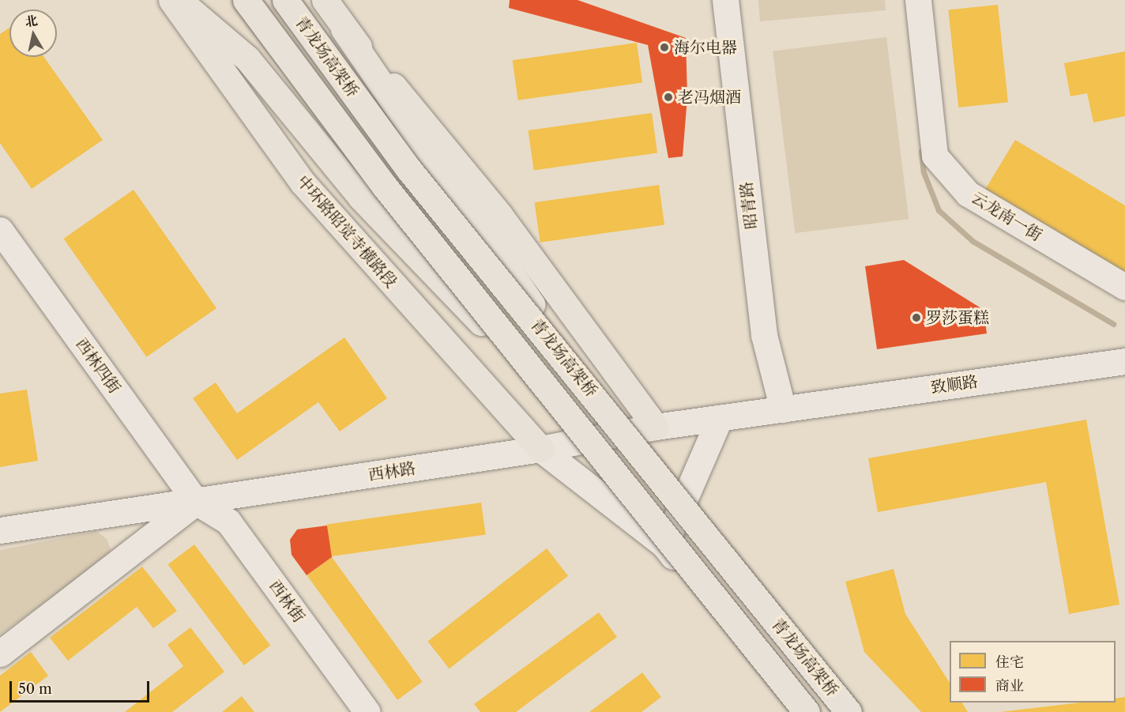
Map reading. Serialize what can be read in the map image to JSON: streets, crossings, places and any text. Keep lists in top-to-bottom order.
{
  "streets": {
    "main road": ["青龙场高架桥", "中环路昭觉寺横路段"],
    "street": [
      "昭青路",
      "云龙南一街",
      "西林四街",
      "致顺路",
      "西林路",
      "西林街"
    ]
  },
  "crossings": [
    ["昭青路", "致顺路"],
    ["昭青路", "西林路"],
    ["中环路昭觉寺横路段", "西林路"],
    ["西林四街", "西林路"],
    ["西林四街", "西林街"],
    ["致顺路", "西林路"],
    ["西林路", "西林街"]
  ],
  "places": ["海尔电器", "老冯烟酒", "罗莎蛋糕"],
  "legend": ["住宅", "商业"],
  "scale_bar": "50 m",
  "north": "top"
}
